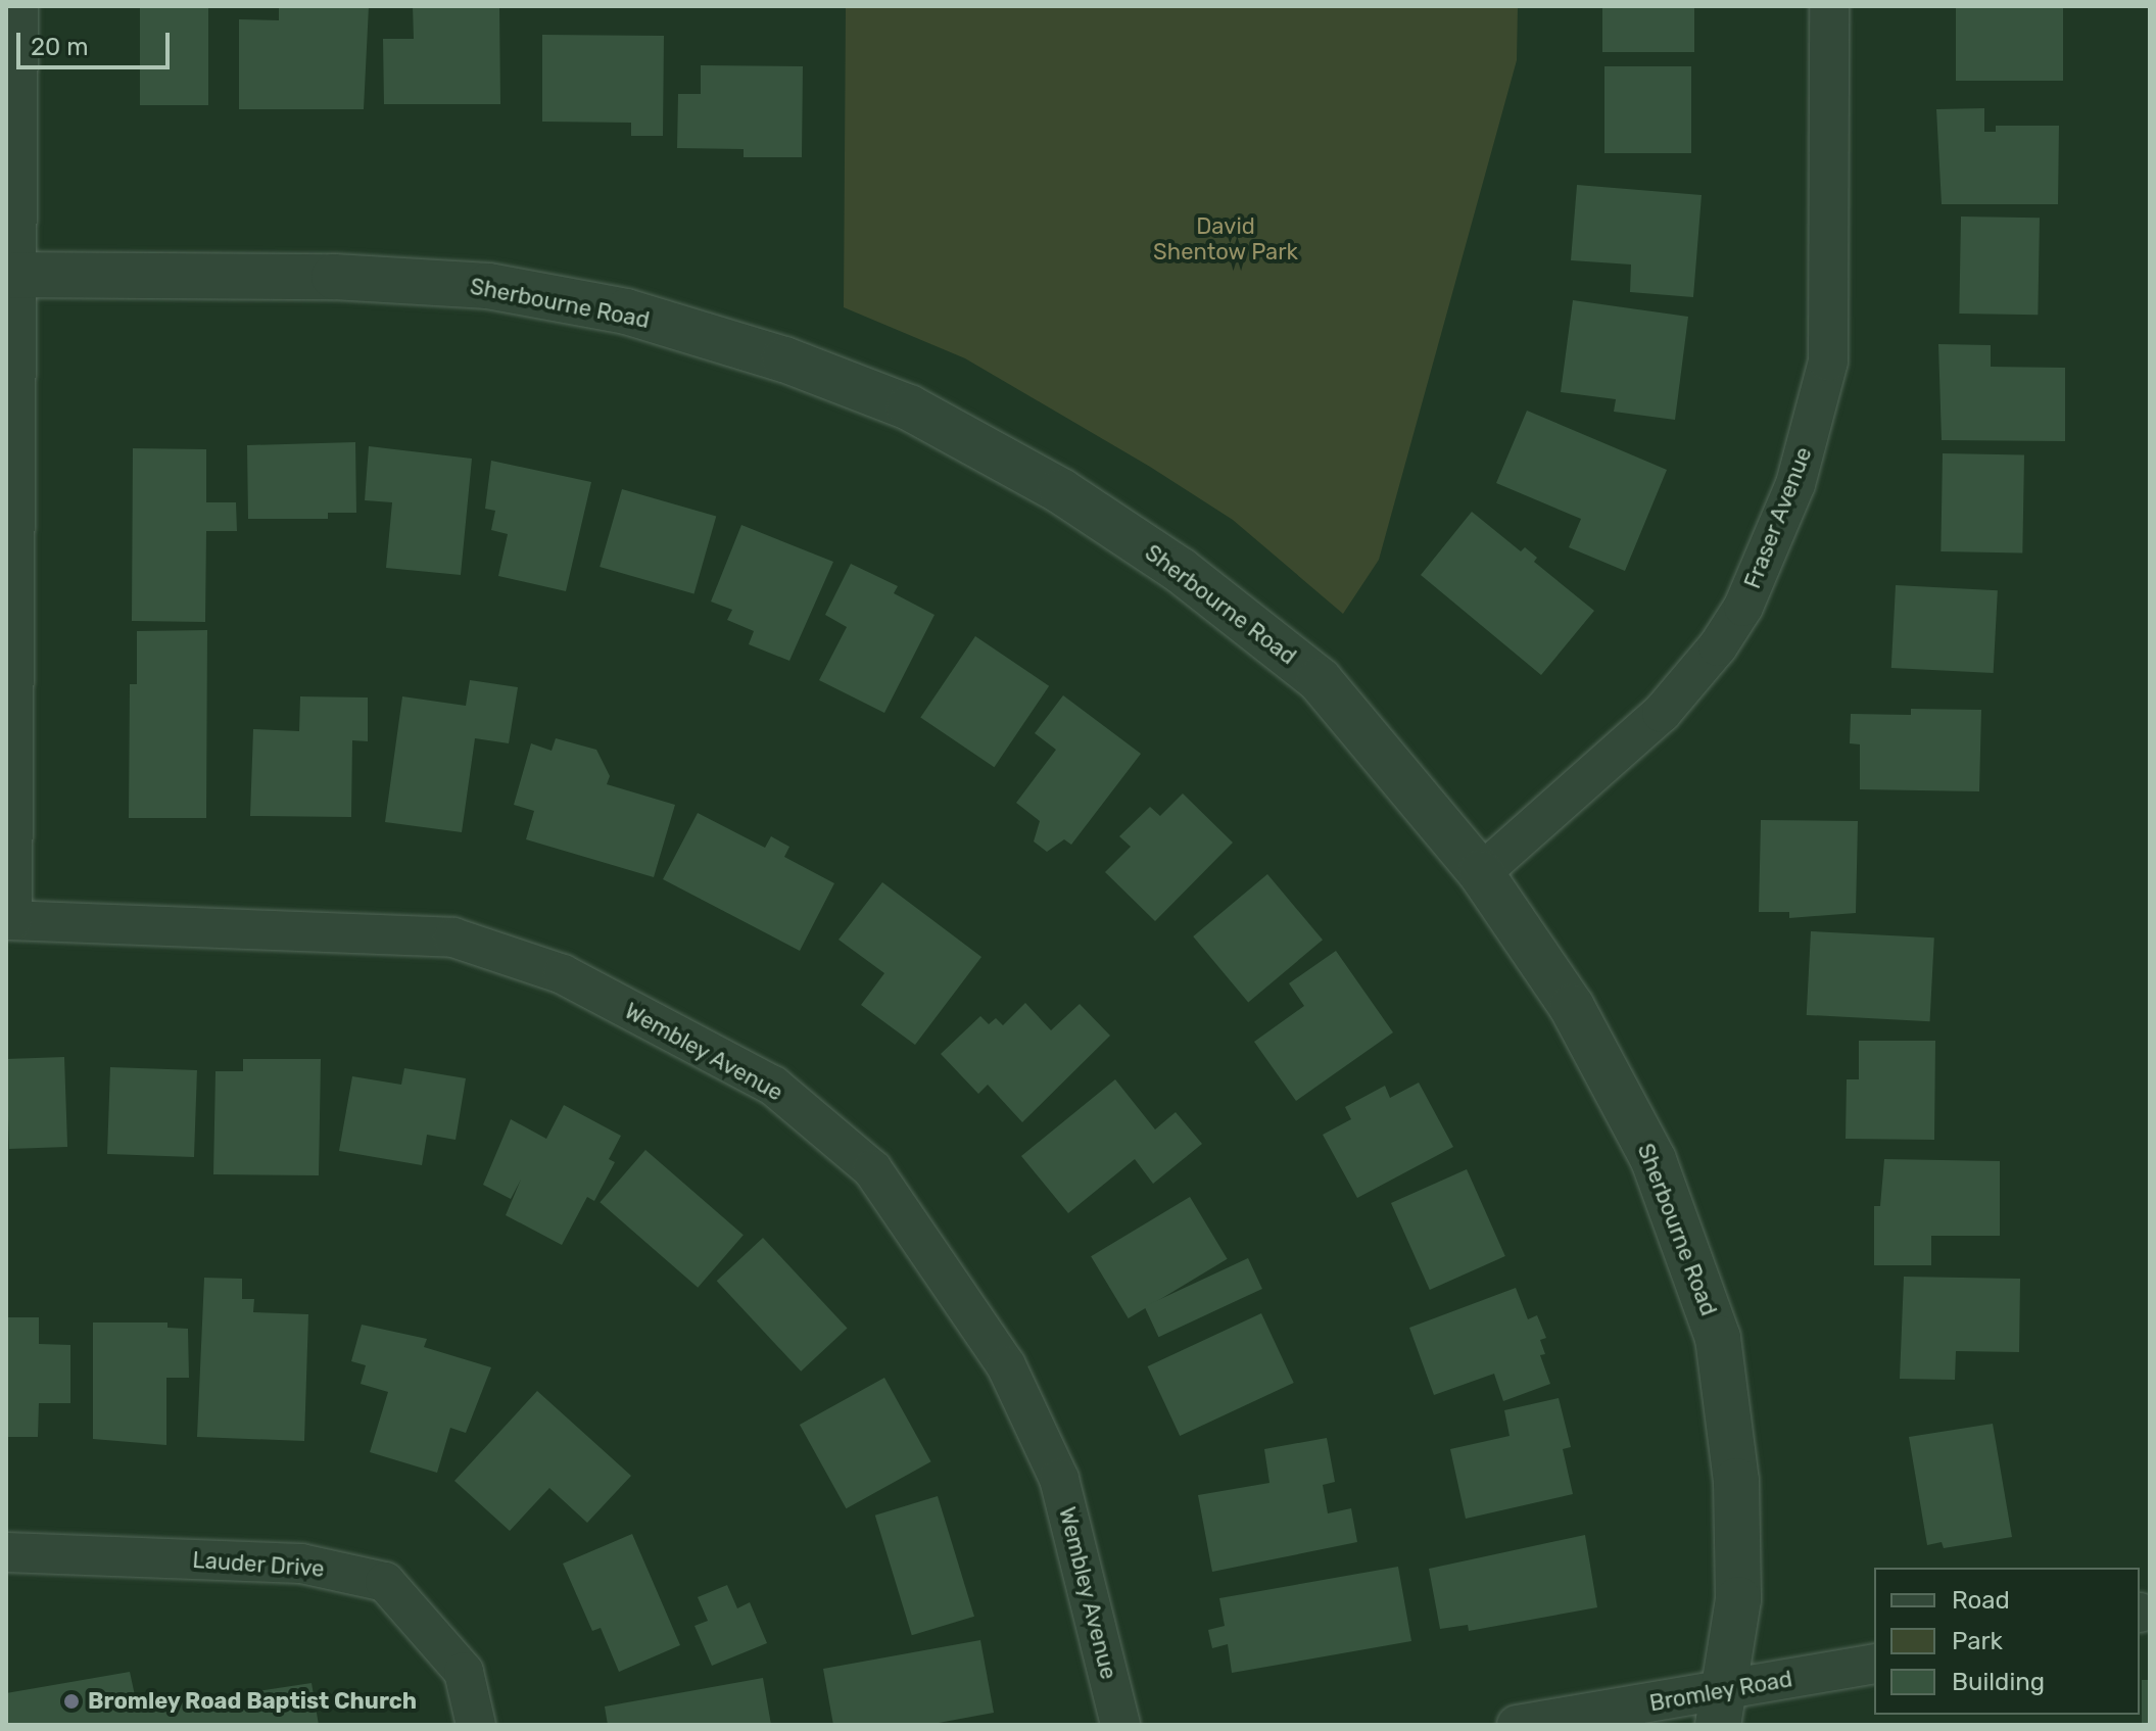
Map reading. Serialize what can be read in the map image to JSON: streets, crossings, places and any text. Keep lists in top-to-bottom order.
{
  "streets": {
    "street": [
      "Sherbourne Road",
      "Fraser Avenue",
      "Wembley Avenue",
      "Lauder Drive",
      "Bromley Road"
    ]
  },
  "crossings": [
    ["Sherbourne Road", "Fraser Avenue"],
    ["Sherbourne Road", "Bromley Road"]
  ],
  "parks": ["David Shentow Park"],
  "places": ["Bromley Road Baptist Church"],
  "legend": ["Road", "Park", "Building"],
  "scale_bar": "20 m"
}
